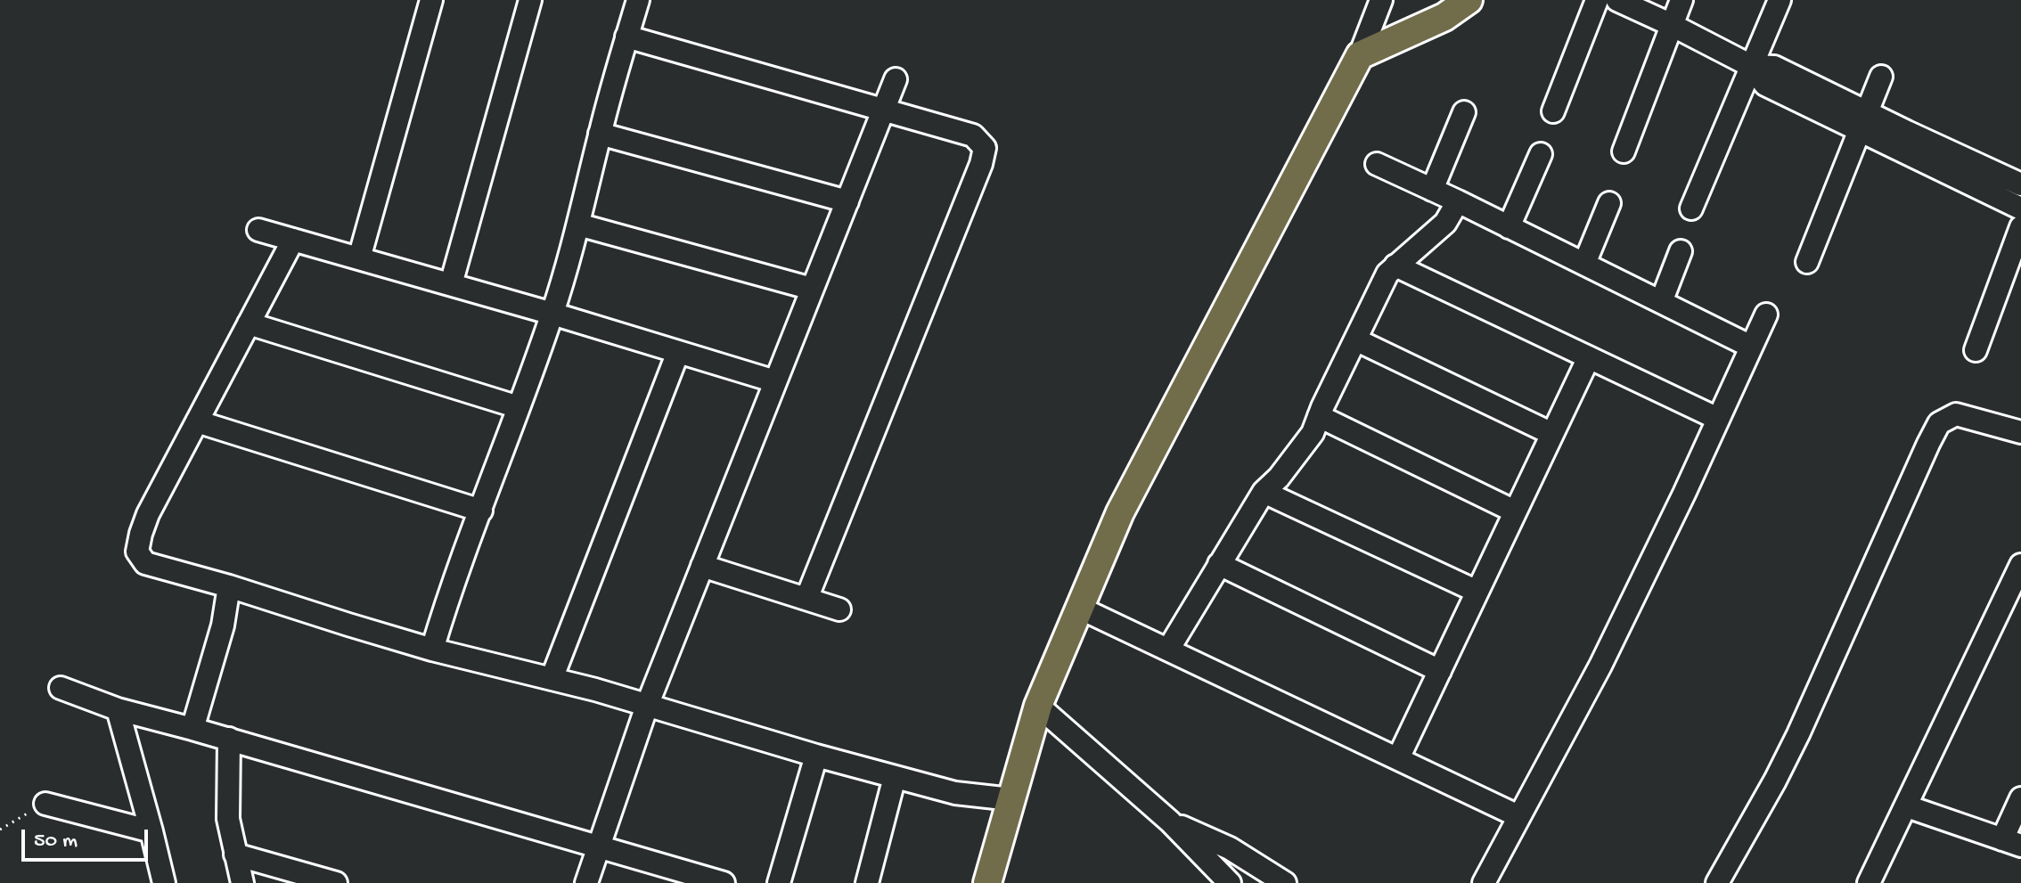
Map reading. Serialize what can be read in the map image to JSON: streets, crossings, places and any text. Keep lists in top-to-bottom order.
{
  "scale_bar": "50 m"
}
